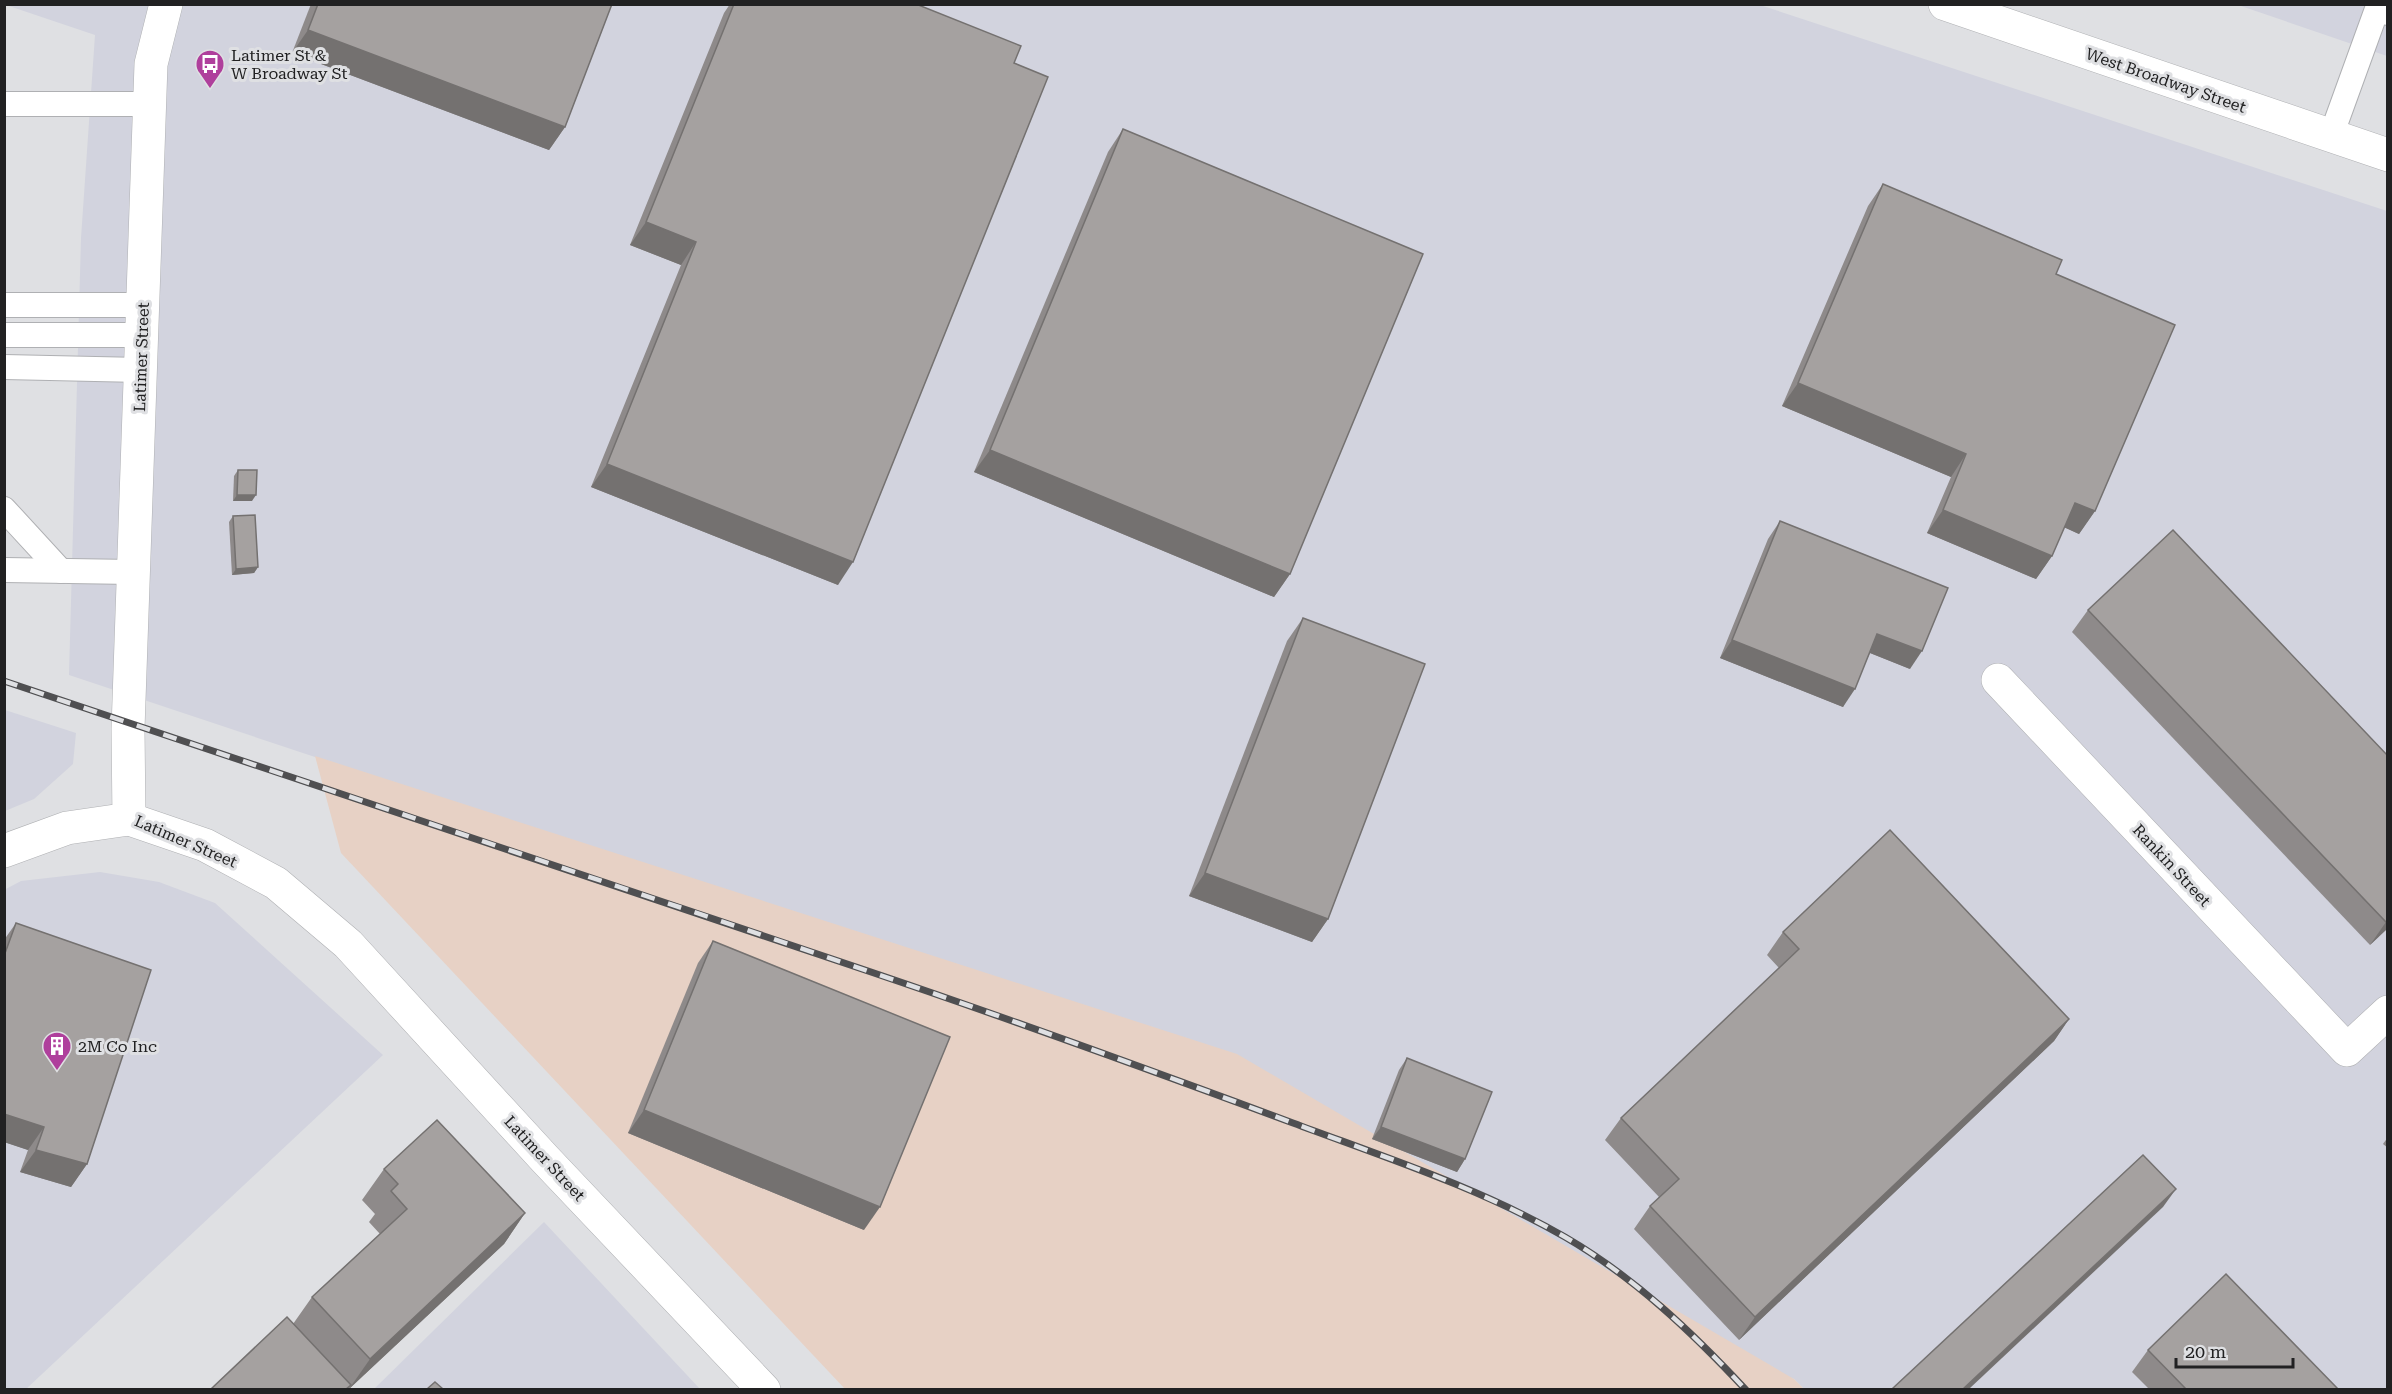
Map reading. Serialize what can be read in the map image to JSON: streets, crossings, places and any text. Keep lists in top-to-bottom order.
{
  "streets": {
    "street": ["West Broadway Street", "Latimer Street", "Rankin Street"]
  },
  "places": {
    "bus stop": ["Latimer St & W Broadway St"],
    "building": ["2M Co Inc"]
  },
  "scale_bar": "20 m"
}
